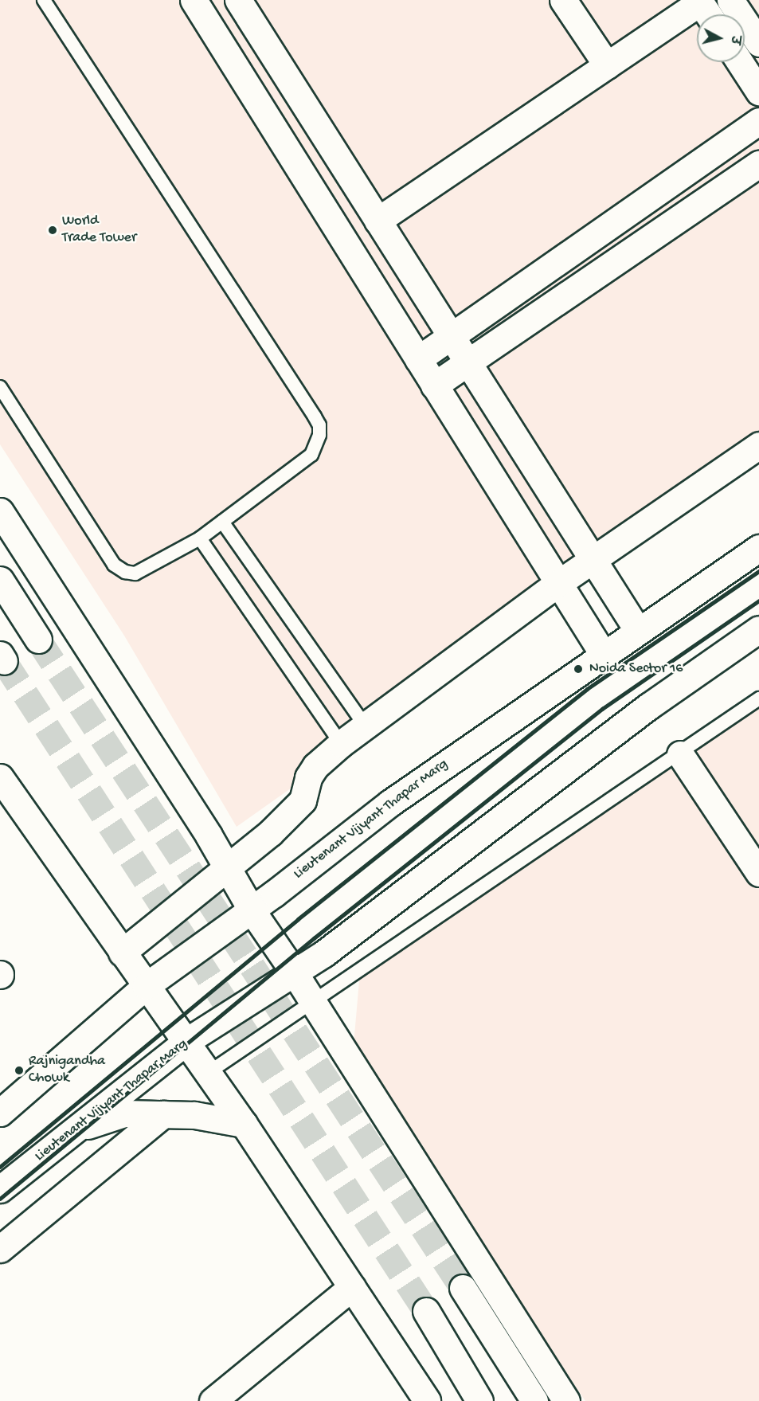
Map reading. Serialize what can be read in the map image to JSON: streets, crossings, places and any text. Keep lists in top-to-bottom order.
{
  "streets": {
    "street": ["Lieutenant Vijyant Thapar Marg"]
  },
  "places": ["World Trade Tower", "Noida Sector 16", "Rajnigandha Chowk"],
  "north": "right"
}
